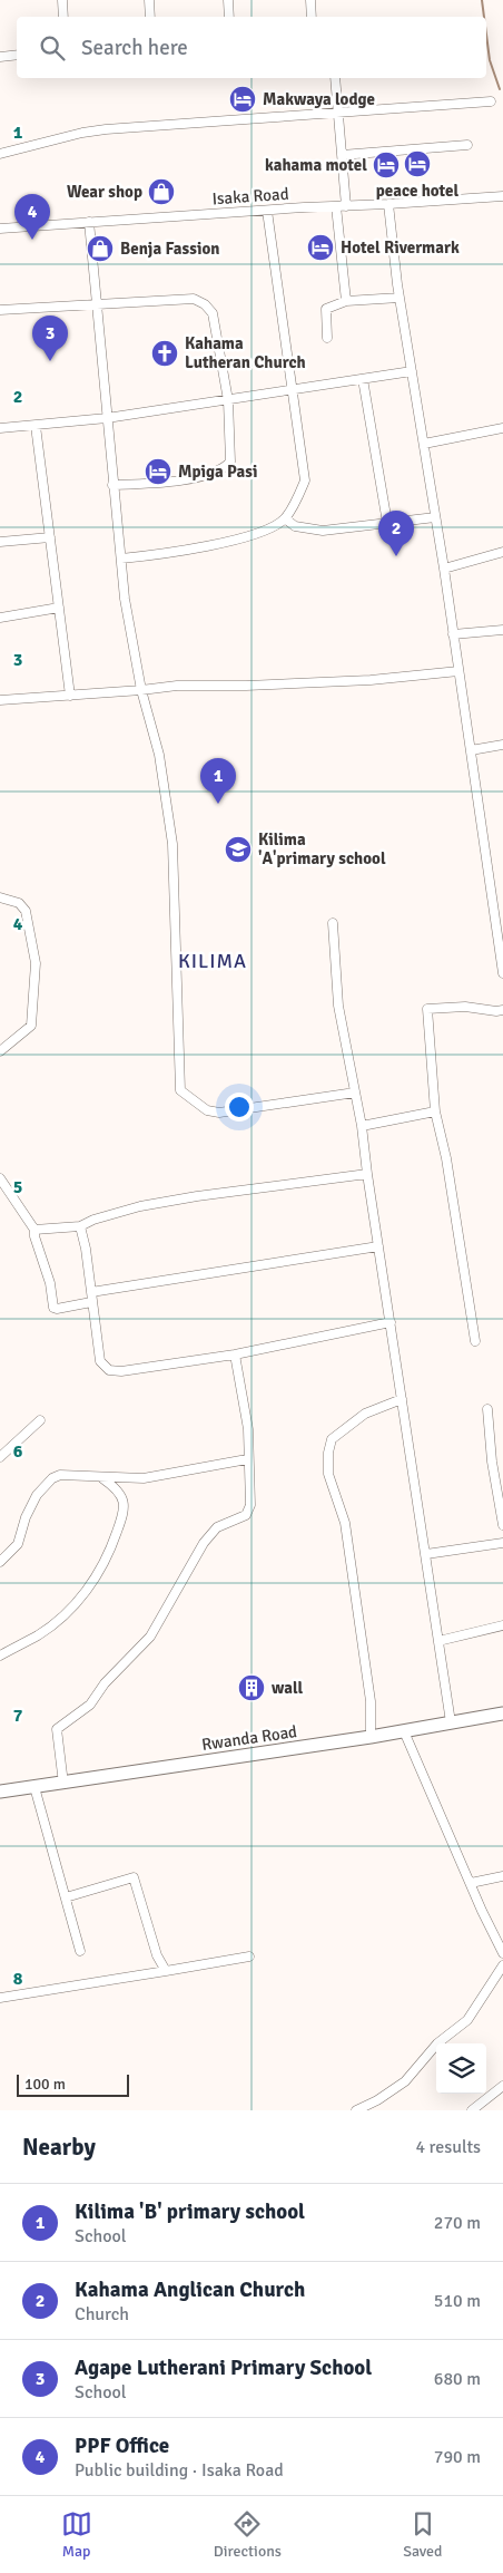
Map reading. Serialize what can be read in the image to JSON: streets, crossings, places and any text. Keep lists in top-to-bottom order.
{
  "streets": {
    "highway": ["Rwanda Road"],
    "street": ["Isaka Road"]
  },
  "districts": ["KILIMA"],
  "places": {
    "hotel": [
      "Makwaya lodge",
      "peace hotel",
      "kahama motel",
      "Hotel Rivermark",
      "Mpiga Pasi"
    ],
    "shop": ["Wear shop", "Benja Fassion"],
    "church": ["Kahama Lutheran Church"],
    "school or university": ["Kilima 'A'primary school"],
    "building": ["wall"]
  },
  "scale_bar": "100 m",
  "page": {
    "search": "Search here",
    "pins": [
      "4",
      "3",
      "2",
      "1"
    ],
    "scale": "100 m",
    "heading": ["Nearby", "4 results"],
    "list": [
      {
        "mark": "1",
        "name": "Kilima 'B' primary school",
        "note": "School",
        "value": "270 m"
      },
      {
        "mark": "2",
        "name": "Kahama Anglican Church",
        "note": "Church",
        "value": "510 m"
      },
      {
        "mark": "3",
        "name": "Agape Lutherani Primary School",
        "note": "School",
        "value": "680 m"
      },
      {
        "mark": "4",
        "name": "PPF Office",
        "note": "Public building · Isaka Road",
        "value": "790 m"
      }
    ],
    "nav": ["Map", "Directions", "Saved"]
  },
  "grid": {
    "rows": [
      "1",
      "2",
      "3",
      "4",
      "5",
      "6",
      "7",
      "8"
    ]
  }
}
